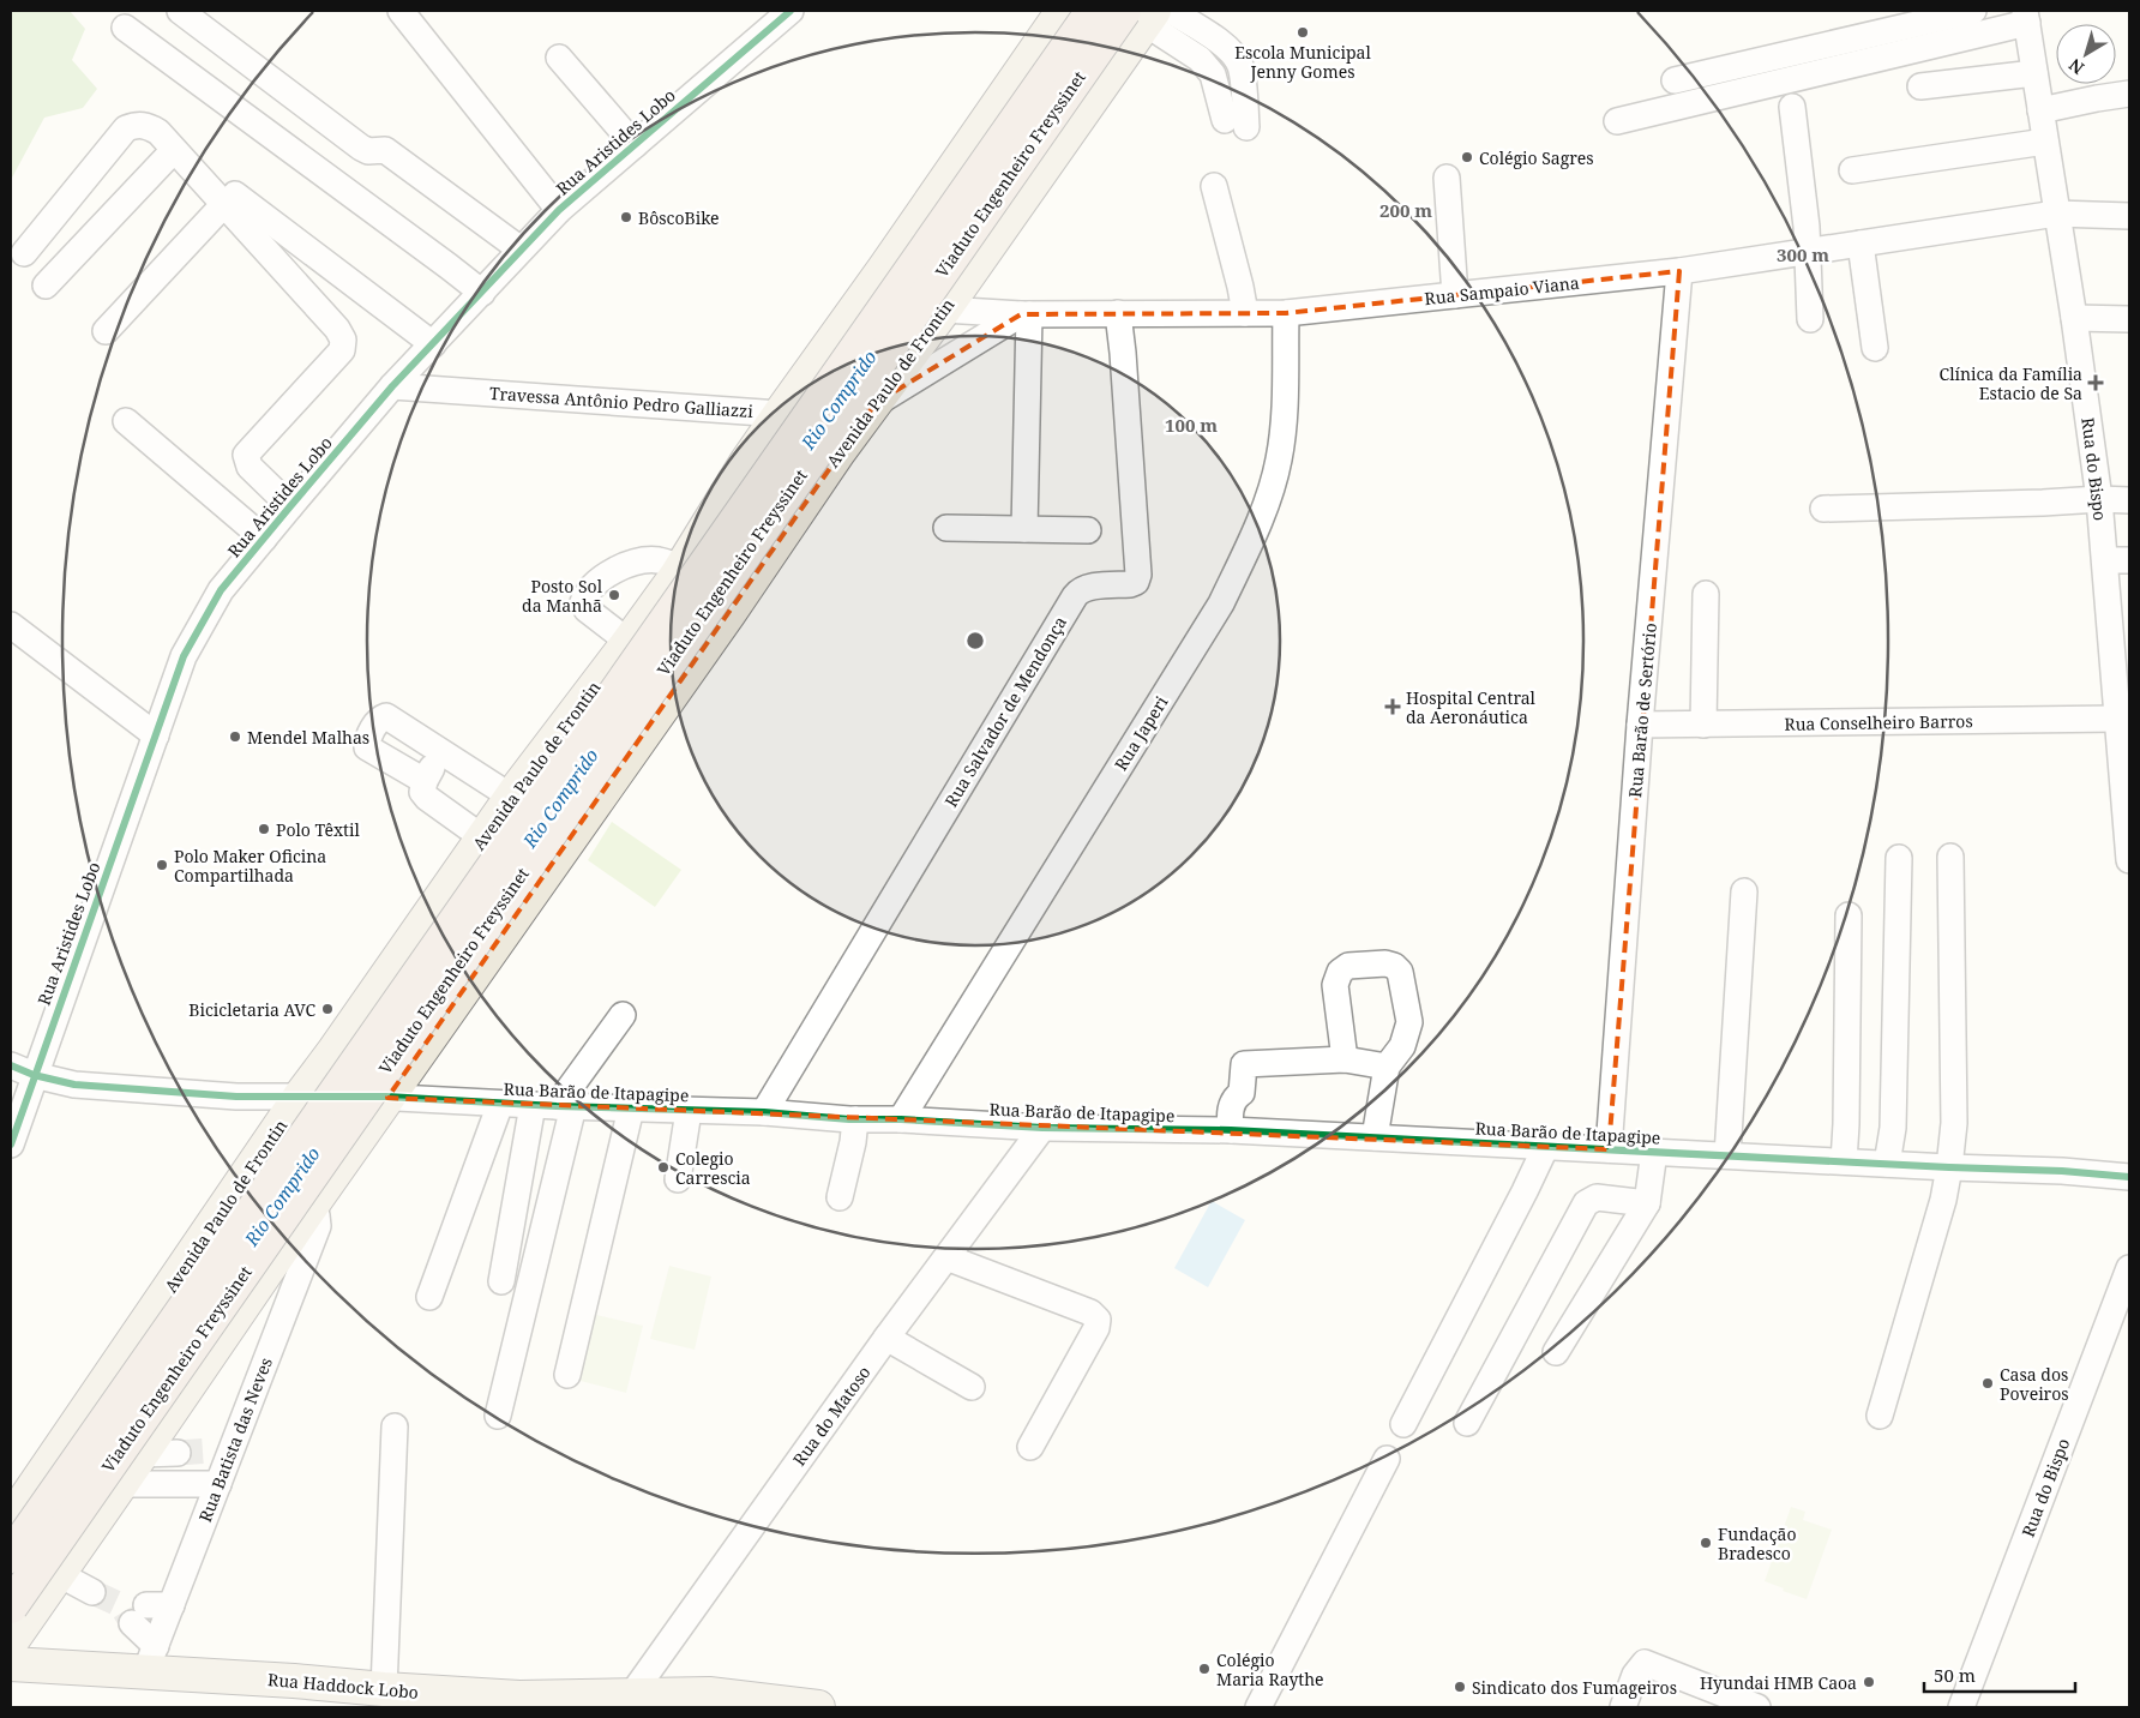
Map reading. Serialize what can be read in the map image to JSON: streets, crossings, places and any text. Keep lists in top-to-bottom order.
{
  "streets": {
    "highway": ["Viaduto Engenheiro Freyssinet"],
    "main road": ["Avenida Paulo de Frontin", "Rua Haddock Lobo"],
    "street": [
      "Rua Aristides Lobo",
      "Rua Sampaio Viana",
      "Travessa Antônio Pedro Galliazzi",
      "Rua do Bispo",
      "Rua Barão de Sertório",
      "Rua Salvador de Mendonça",
      "Rua Conselheiro Barros",
      "Rua Japeri",
      "Rua Barão de Itapagipe",
      "Rua do Matoso",
      "Rua Batista das Neves"
    ]
  },
  "crossings": [
    ["Rua Aristides Lobo", "Travessa Antônio Pedro Galliazzi"],
    ["Rua Aristides Lobo", "Rua Barão de Itapagipe"],
    ["Viaduto Engenheiro Freyssinet", "Avenida Paulo de Frontin"],
    ["Rua Sampaio Viana", "Avenida Paulo de Frontin"],
    ["Rua Sampaio Viana", "Rua do Bispo"],
    ["Rua Sampaio Viana", "Rua Barão de Sertório"],
    ["Rua Sampaio Viana", "Rua Salvador de Mendonça"],
    ["Rua Sampaio Viana", "Rua Japeri"],
    ["Avenida Paulo de Frontin", "Travessa Antônio Pedro Galliazzi"],
    ["Avenida Paulo de Frontin", "Rua Barão de Itapagipe"],
    ["Avenida Paulo de Frontin", "Rua Batista das Neves"],
    ["Rua do Bispo", "Rua Conselheiro Barros"],
    ["Rua Barão de Sertório", "Rua Conselheiro Barros"],
    ["Rua Barão de Sertório", "Rua Barão de Itapagipe"],
    ["Rua Salvador de Mendonça", "Rua Barão de Itapagipe"],
    ["Rua Japeri", "Rua Barão de Itapagipe"],
    ["Rua Barão de Itapagipe", "Rua do Matoso"],
    ["Rua do Matoso", "Rua Haddock Lobo"],
    ["Rua Batista das Neves", "Rua Haddock Lobo"]
  ],
  "water": ["Rio Comprido"],
  "places": {
    "other": [
      "Escola Municipal Jenny Gomes",
      "Colégio Sagres",
      "BôscoBike",
      "Posto Sol da Manhã",
      "Mendel Malhas",
      "Polo Têxtil",
      "Polo Maker Oficina Compartilhada",
      "Bicicletaria AVC",
      "Colegio Carrescia",
      "Casa dos Poveiros",
      "Fundação Bradesco",
      "Colégio Maria Raythe",
      "Hyundai HMB Caoa",
      "Sindicato dos Fumageiros"
    ],
    "health": ["Clínica da Família Estacio de Sa", "Hospital Central da Aeronáutica"]
  },
  "scale_bar": "50 m",
  "north": "bottom left",
  "rings": ["200 m", "300 m", "100 m"]
}
